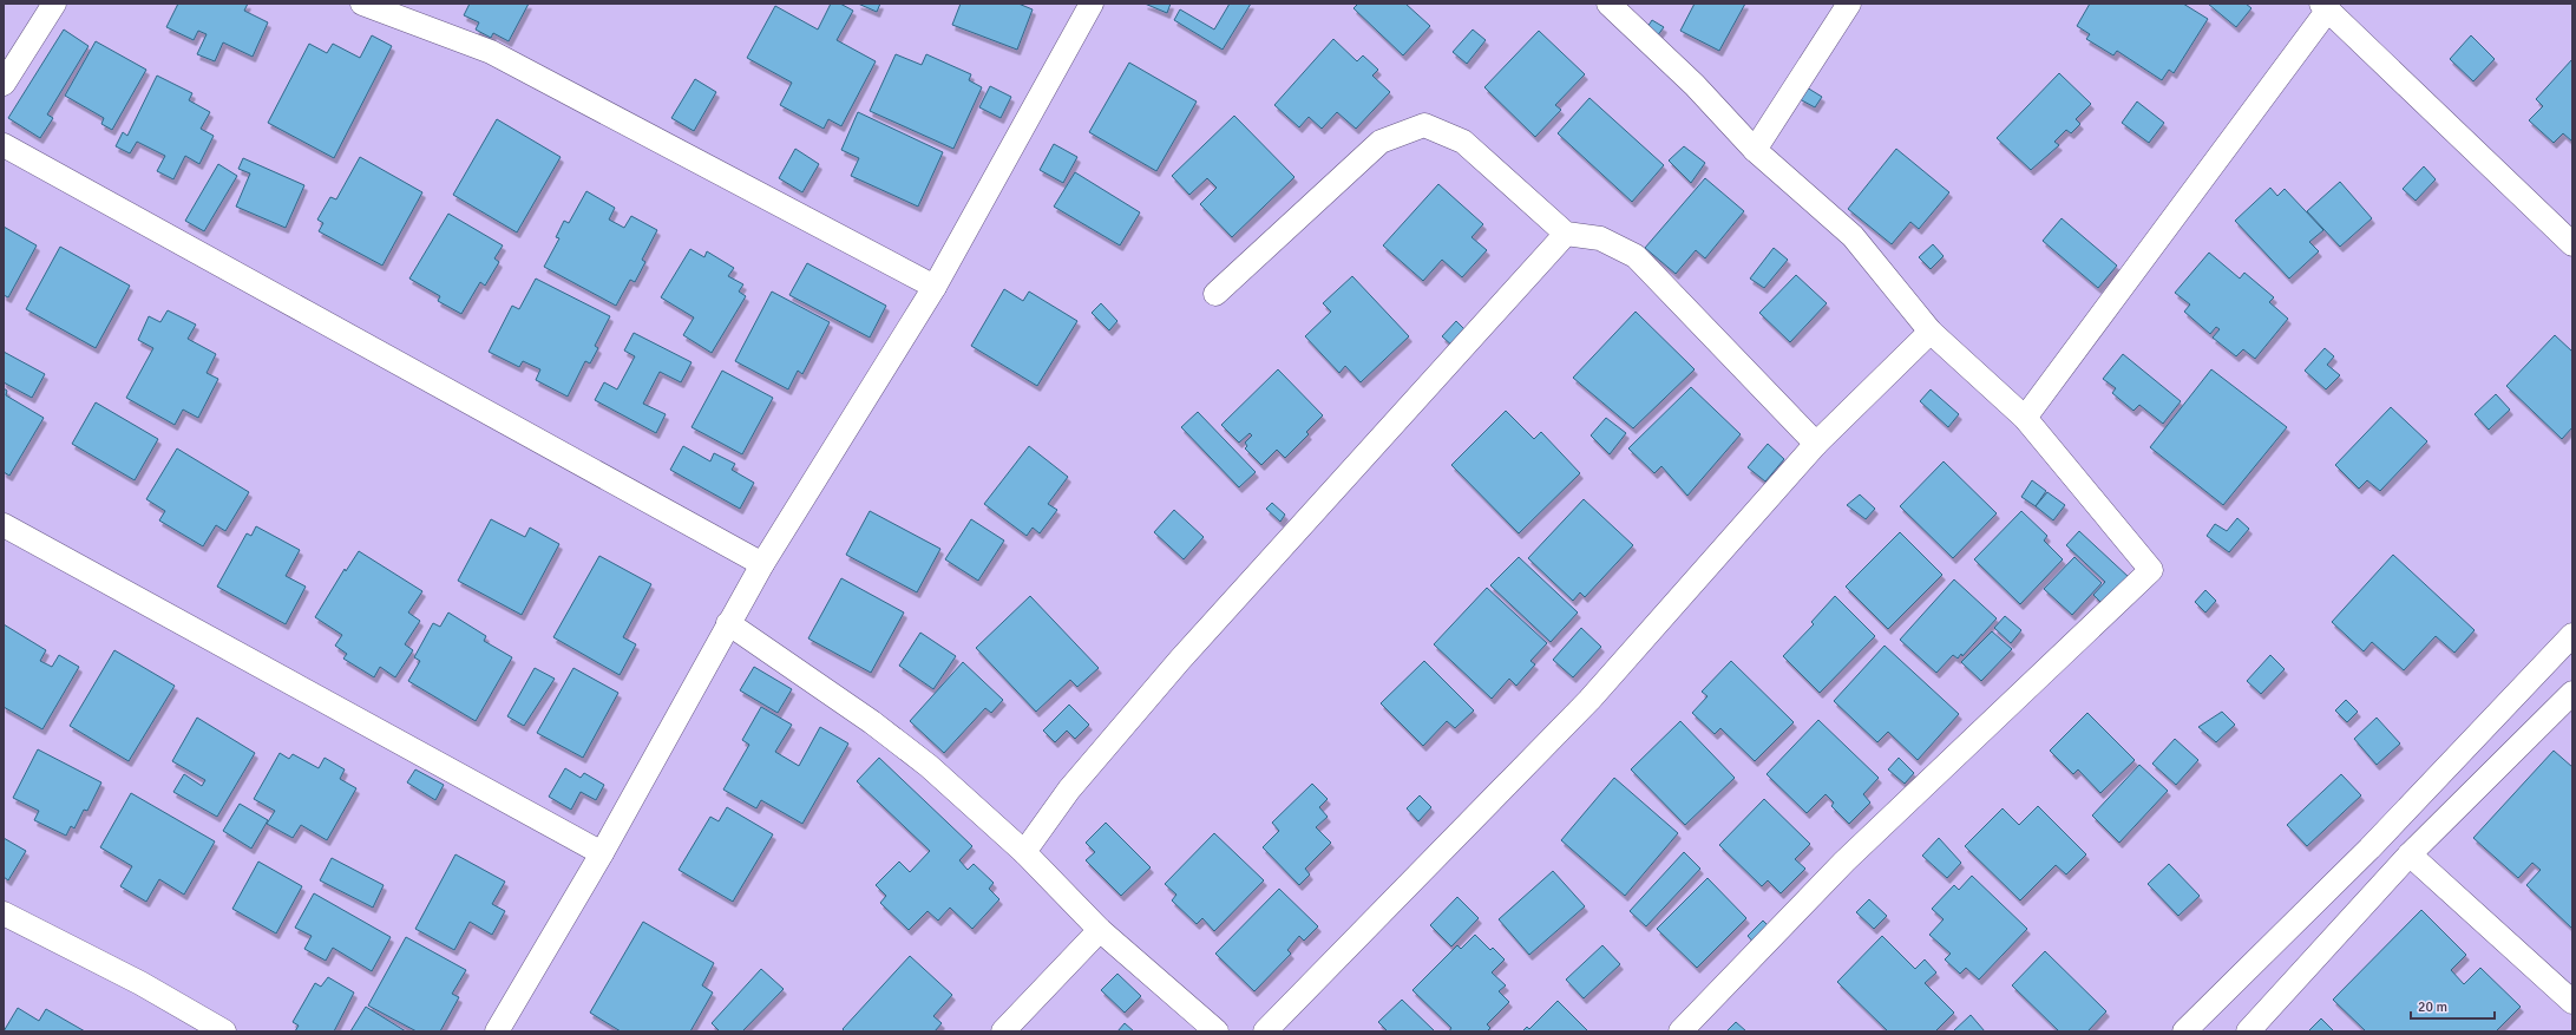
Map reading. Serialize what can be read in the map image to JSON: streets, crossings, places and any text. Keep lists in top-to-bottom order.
{
  "scale_bar": "20 m"
}
